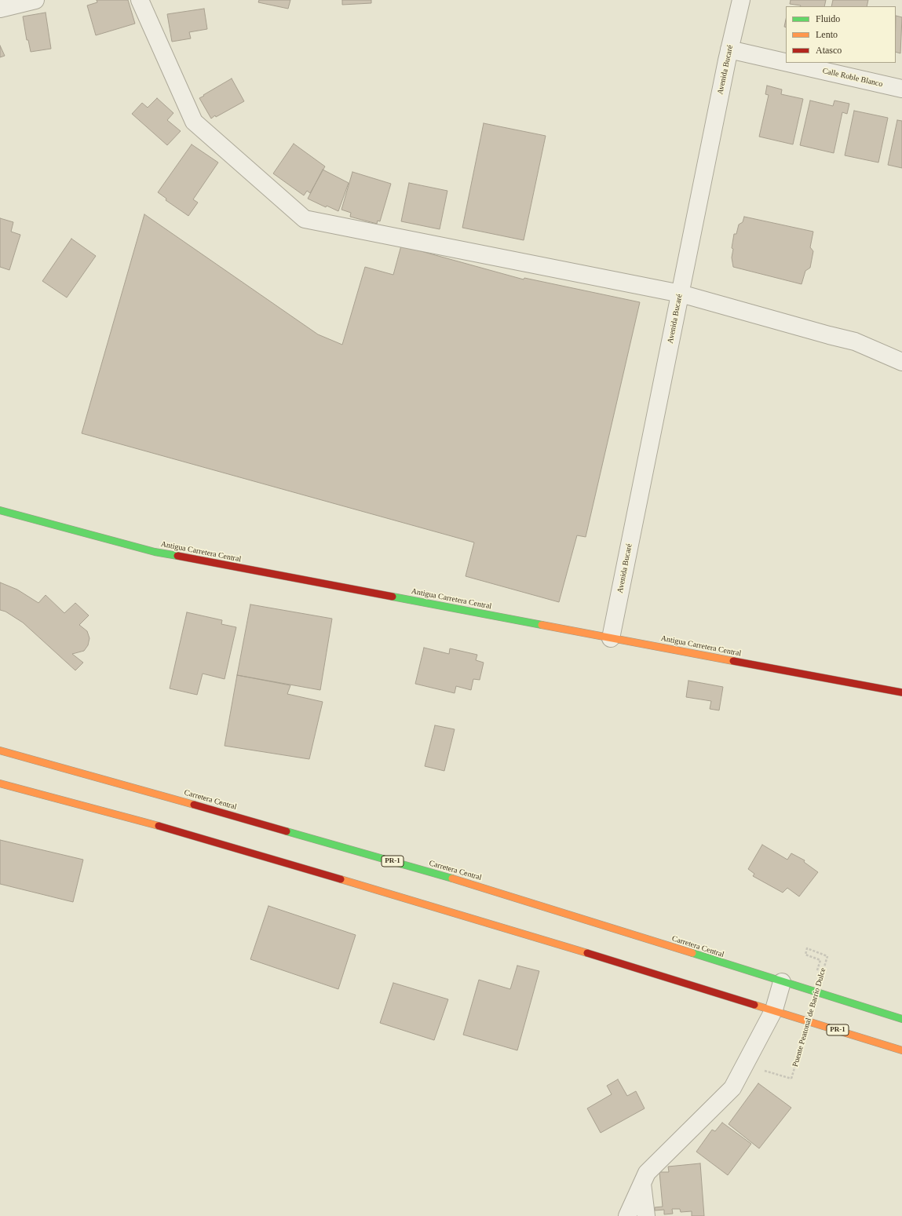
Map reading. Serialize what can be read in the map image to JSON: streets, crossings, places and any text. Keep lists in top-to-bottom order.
{
  "streets": {
    "main road": ["Antigua Carretera Central", "Carretera Central", "PR-1"],
    "street": ["Avenida Bucaré", "Calle Roble Blanco"],
    "path": ["Puente Peatonal de Barrio Dulce"]
  },
  "crossings": [
    ["Avenida Bucaré", "Calle Roble Blanco"],
    ["Avenida Bucaré", "Antigua Carretera Central"]
  ],
  "legend": ["Fluido", "Lento", "Atasco"]
}
